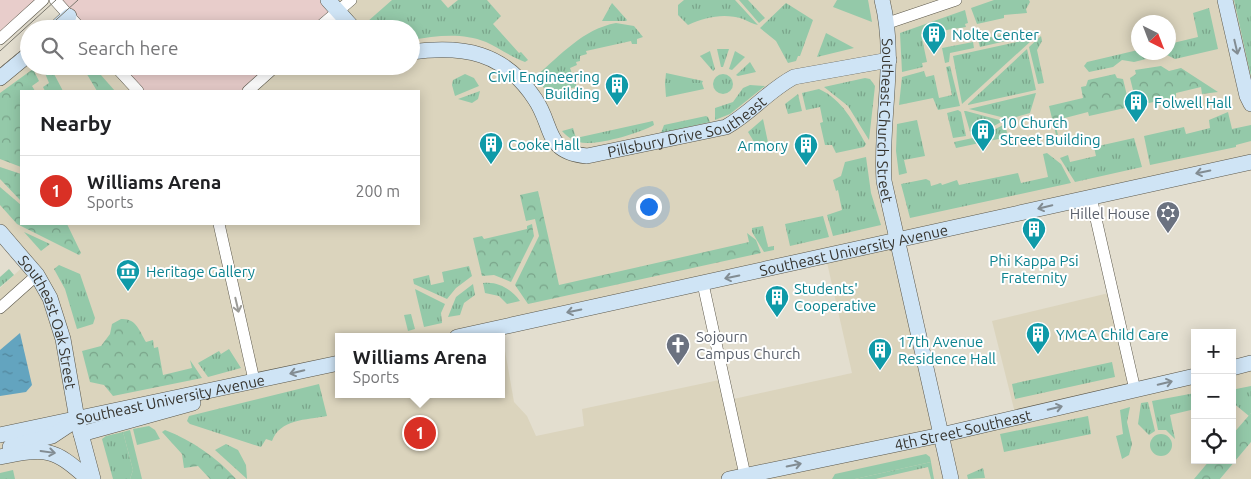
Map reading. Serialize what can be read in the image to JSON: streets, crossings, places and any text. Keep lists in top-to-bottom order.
{
  "streets": {
    "main road": [
      "Southeast Church Street",
      "Pillsbury Drive Southeast",
      "Southeast University Avenue",
      "Southeast Oak Street",
      "4th Street Southeast"
    ]
  },
  "crossings": [
    ["Southeast Church Street", "Pillsbury Drive Southeast"],
    ["Southeast Church Street", "Southeast University Avenue"],
    ["Southeast Church Street", "4th Street Southeast"],
    ["Southeast University Avenue", "Southeast Oak Street"]
  ],
  "one_way": ["Southeast University Avenue", "4th Street Southeast"],
  "places": {
    "building": [
      "Nolte Center",
      "Civil Engineering Building",
      "Folwell Hall",
      "10 Church Street Building",
      "Cooke Hall",
      "Armory",
      "Phi Kappa Psi Fraternity",
      "Students' Cooperative",
      "YMCA Child Care",
      "17th Avenue Residence Hall"
    ],
    "synagogue": ["Hillel House"],
    "museum": ["Heritage Gallery"],
    "church": ["Sojourn Campus Church"]
  },
  "north": "bottom right",
  "page": {
    "search": "Search here",
    "heading": "Nearby",
    "list": [
      {
        "mark": "1",
        "name": "Williams Arena",
        "note": "Sports",
        "value": "200 m"
      }
    ],
    "map_buttons": ["+", "−"],
    "popup": ["Williams Arena", "Sports"],
    "pins": "1"
  }
}
